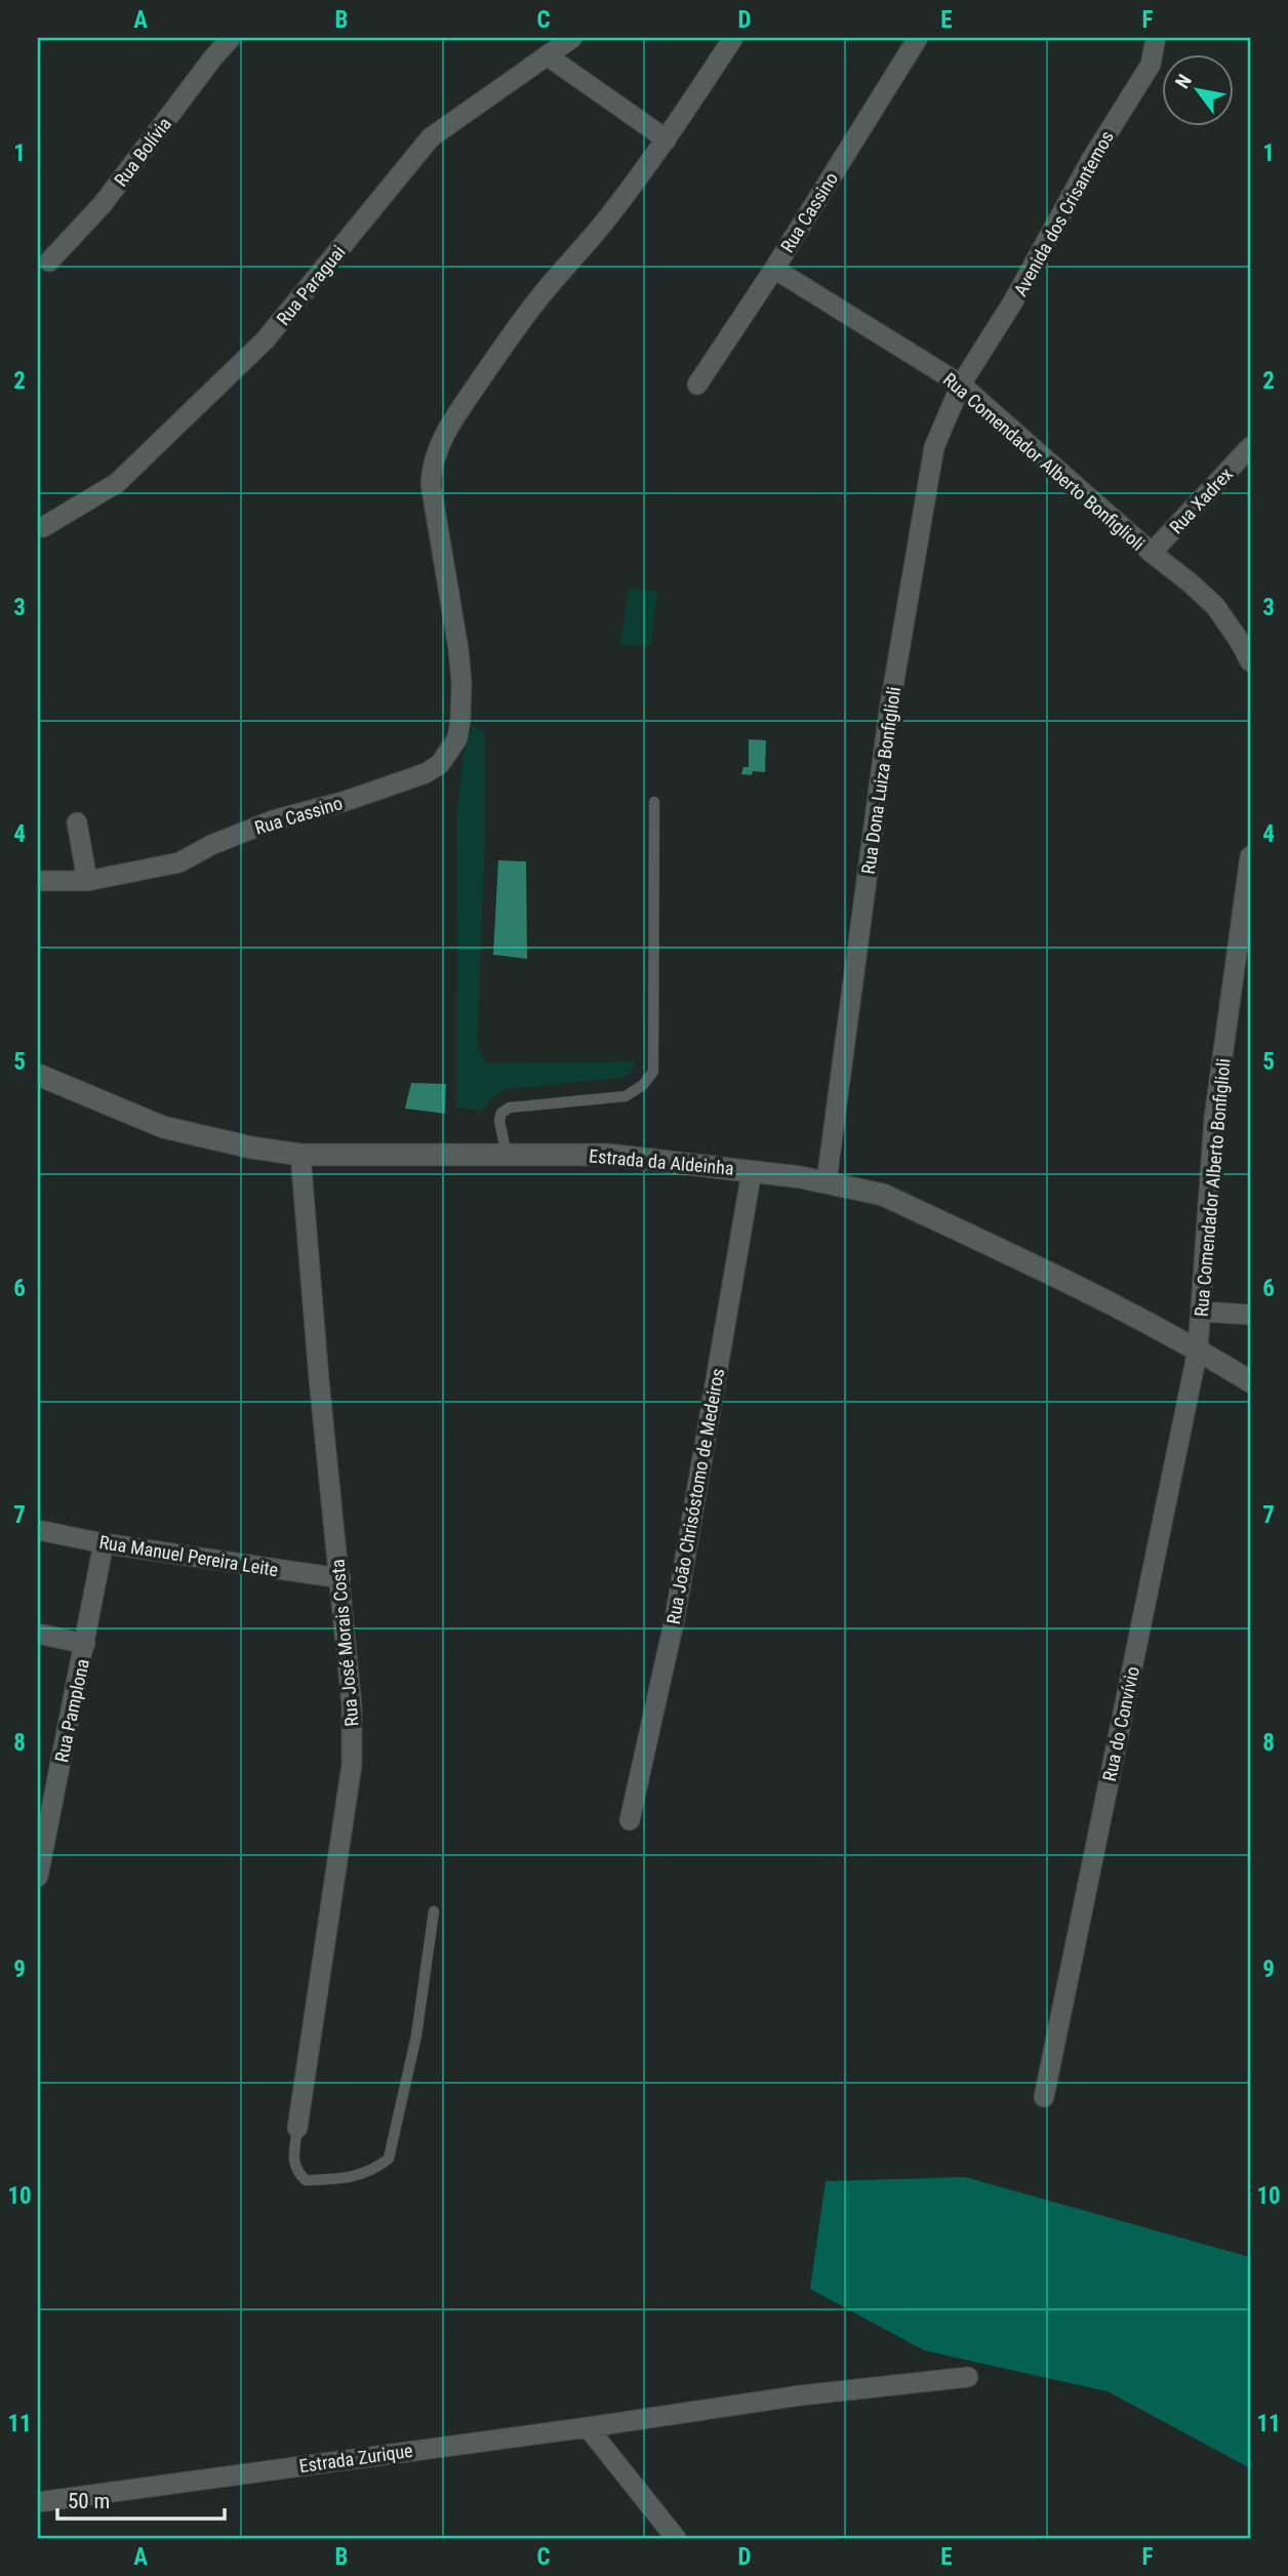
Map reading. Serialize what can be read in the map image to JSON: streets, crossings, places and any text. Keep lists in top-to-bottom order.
{
  "streets": {
    "street": [
      "Rua Bolívia",
      "Rua Cassino",
      "Avenida dos Crisantemos",
      "Rua Paraguai",
      "Rua Comendador Alberto Bonfiglioli",
      "Rua Xadrex",
      "Rua Dona Luiza Bonfiglioli",
      "Estrada da Aldeinha",
      "Rua João Chrisóstomo de Medeiros",
      "Rua Manuel Pereira Leite",
      "Rua José Morais Costa",
      "Rua Pamplona",
      "Rua do Convívio",
      "Estrada Zurique"
    ]
  },
  "crossings": [
    ["Rua Cassino", "Rua Comendador Alberto Bonfiglioli"],
    ["Avenida dos Crisantemos", "Rua Comendador Alberto Bonfiglioli"],
    ["Avenida dos Crisantemos", "Rua Dona Luiza Bonfiglioli"],
    ["Rua Comendador Alberto Bonfiglioli", "Rua Xadrex"],
    ["Rua Comendador Alberto Bonfiglioli", "Rua Dona Luiza Bonfiglioli"],
    ["Rua Comendador Alberto Bonfiglioli", "Estrada da Aldeinha"],
    ["Rua Comendador Alberto Bonfiglioli", "Rua do Convívio"],
    ["Rua Dona Luiza Bonfiglioli", "Estrada da Aldeinha"],
    ["Estrada da Aldeinha", "Rua João Chrisóstomo de Medeiros"],
    ["Estrada da Aldeinha", "Rua José Morais Costa"],
    ["Estrada da Aldeinha", "Rua do Convívio"],
    ["Rua Manuel Pereira Leite", "Rua José Morais Costa"],
    ["Rua Manuel Pereira Leite", "Rua Pamplona"]
  ],
  "scale_bar": "50 m",
  "north": "top left",
  "grid": {
    "columns": [
      "A",
      "B",
      "C",
      "D",
      "E",
      "F"
    ],
    "rows": [
      "1",
      "2",
      "3",
      "4",
      "5",
      "6",
      "7",
      "8",
      "9",
      "10",
      "11"
    ]
  }
}
